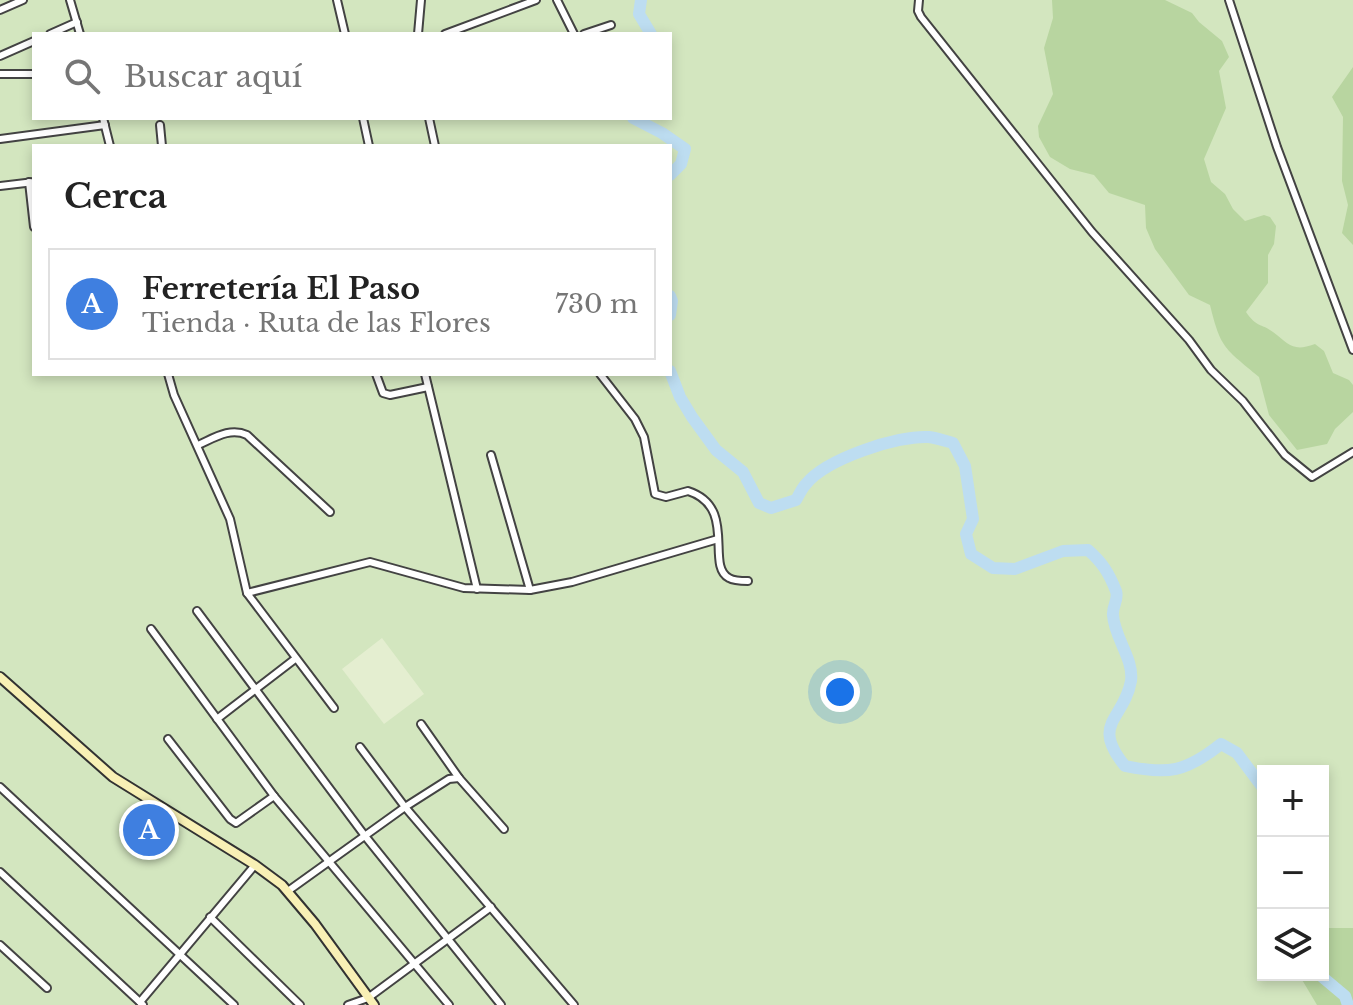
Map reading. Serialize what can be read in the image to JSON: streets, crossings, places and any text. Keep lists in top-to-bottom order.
{
  "page": {
    "search": "Buscar aquí",
    "heading": "Cerca",
    "list": [
      {
        "mark": "A",
        "name": "Ferretería El Paso",
        "note": "Tienda · Ruta de las Flores",
        "value": "730 m"
      }
    ],
    "map_buttons": ["+", "−"],
    "pins": "A"
  }
}
